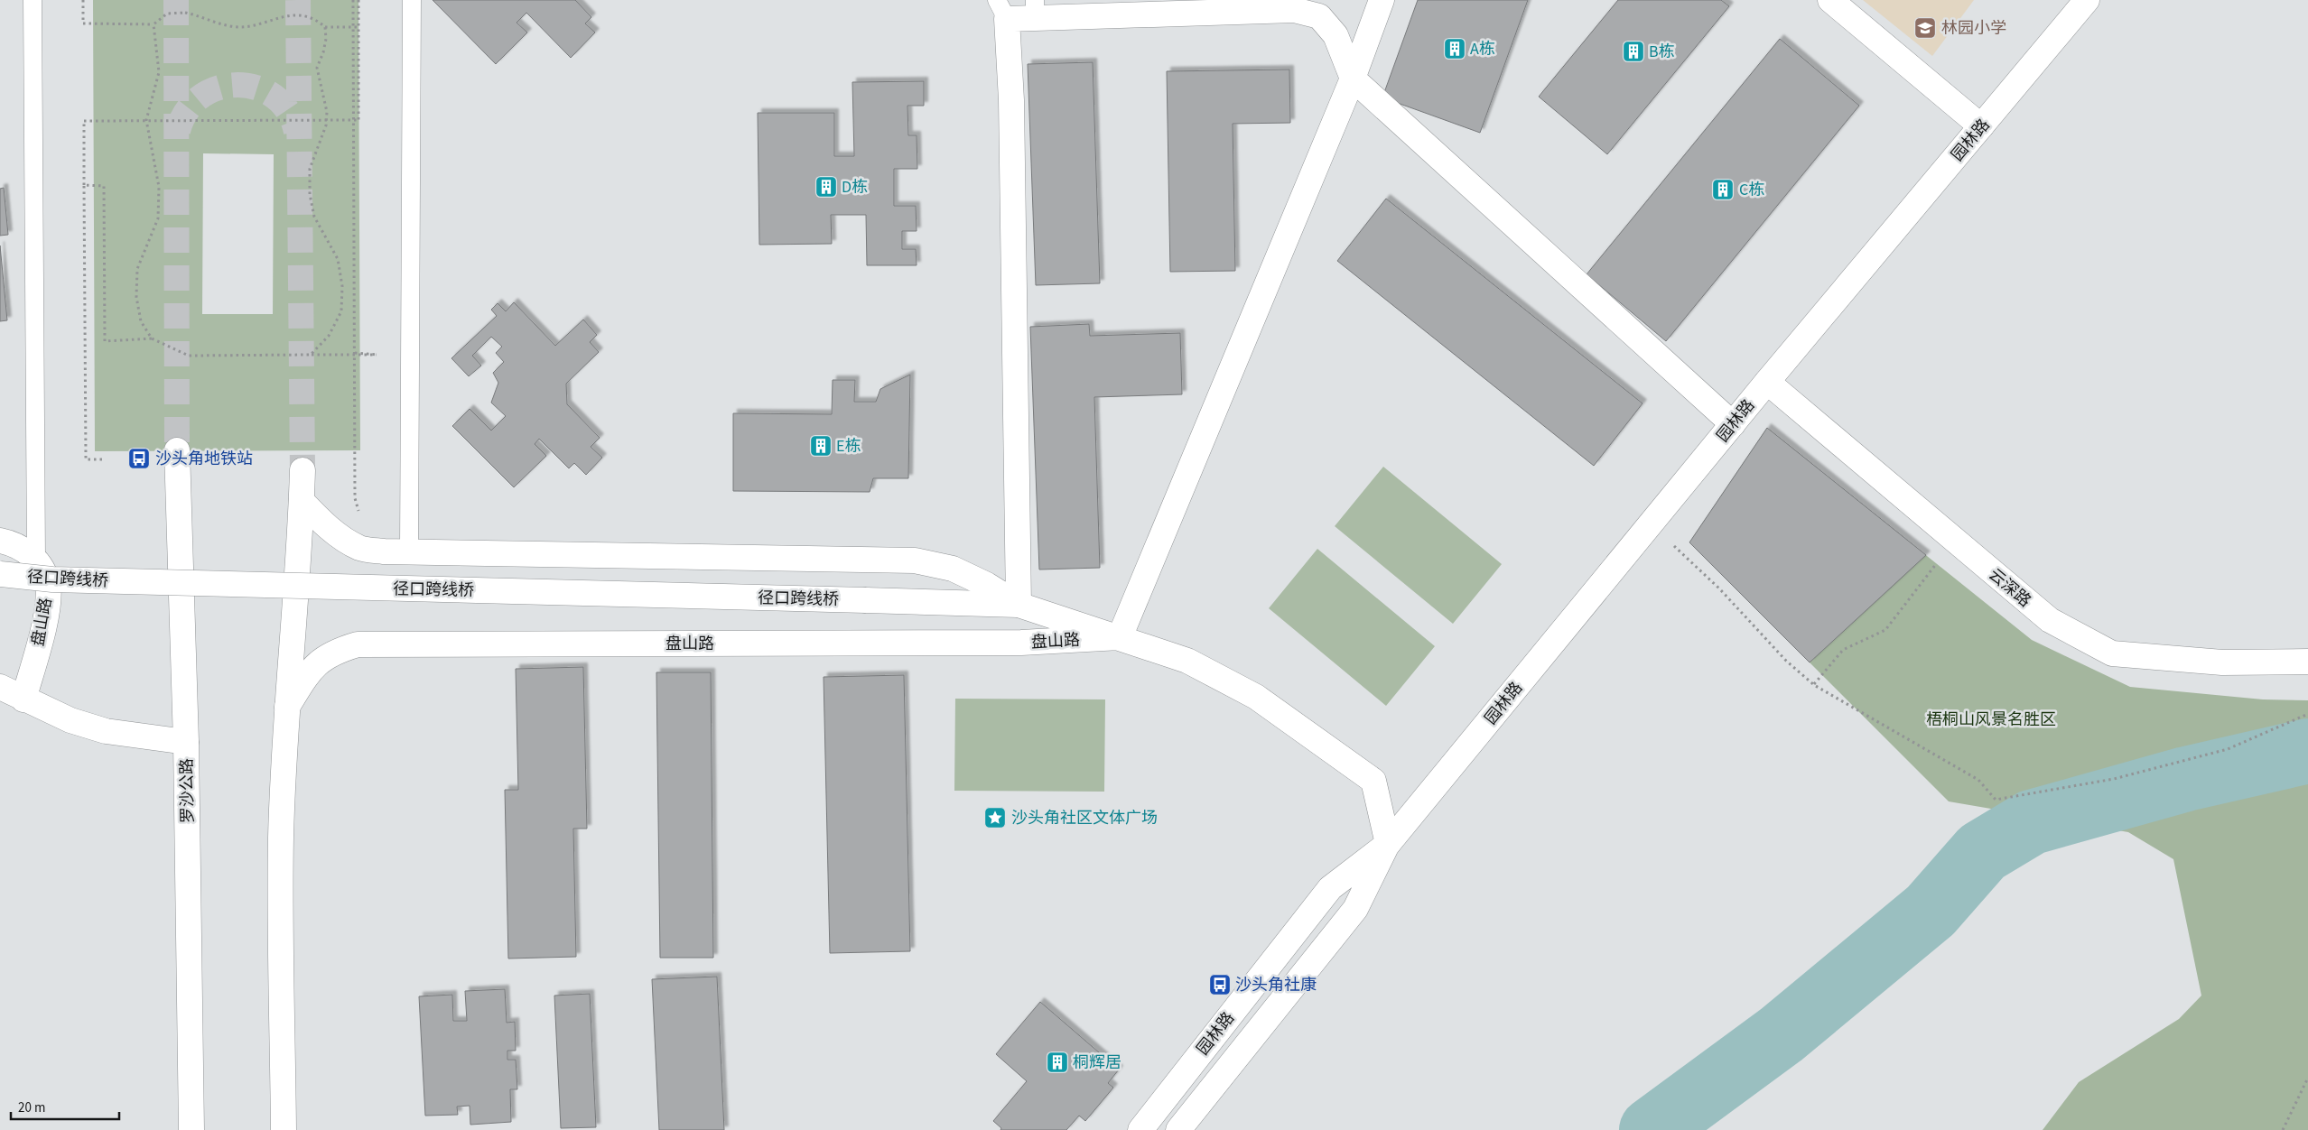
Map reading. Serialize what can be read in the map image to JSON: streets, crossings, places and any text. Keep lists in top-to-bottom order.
{
  "streets": {
    "street": [
      "园林路",
      "径口跨线桥",
      "云深路",
      "盘山路",
      "罗沙公路"
    ]
  },
  "crossings": [
    ["园林路", "云深路"],
    ["园林路", "盘山路"],
    ["径口跨线桥", "盘山路"]
  ],
  "parks": ["梧桐山风景名胜区"],
  "places": {
    "school or university": ["林园小学"],
    "building": [
      "A栋",
      "B栋",
      "D栋",
      "C栋",
      "E栋",
      "桐辉居"
    ],
    "bus stop": ["沙头角地铁站", "沙头角社康"],
    "place": ["沙头角社区文体广场"]
  },
  "scale_bar": "20 m"
}
